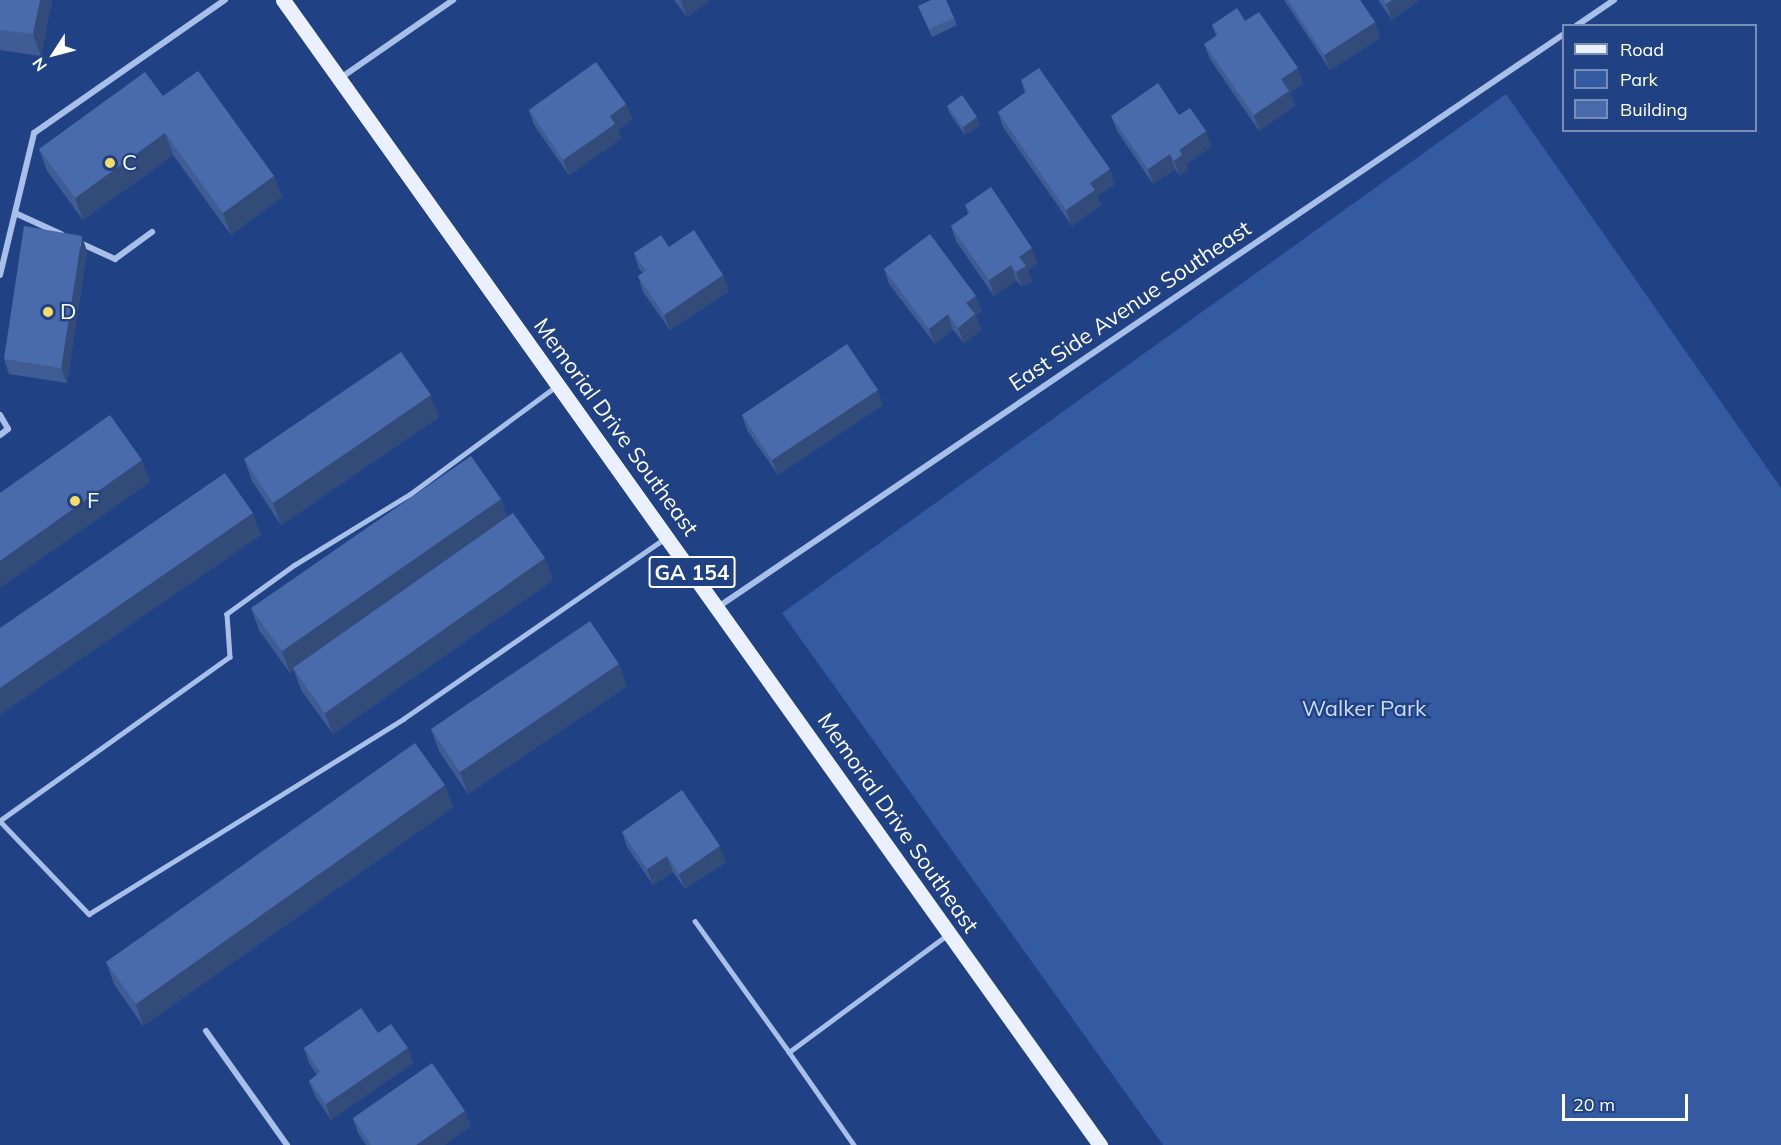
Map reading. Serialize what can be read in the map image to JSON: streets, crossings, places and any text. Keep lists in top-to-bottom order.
{
  "streets": {
    "main road": ["Memorial Drive Southeast", "GA 154"],
    "street": ["East Side Avenue Southeast"]
  },
  "crossings": [
    ["East Side Avenue Southeast", "Memorial Drive Southeast"]
  ],
  "parks": ["Walker Park"],
  "places": ["C", "D", "F"],
  "legend": ["Road", "Park", "Building"],
  "scale_bar": "20 m",
  "north": "bottom left"
}
